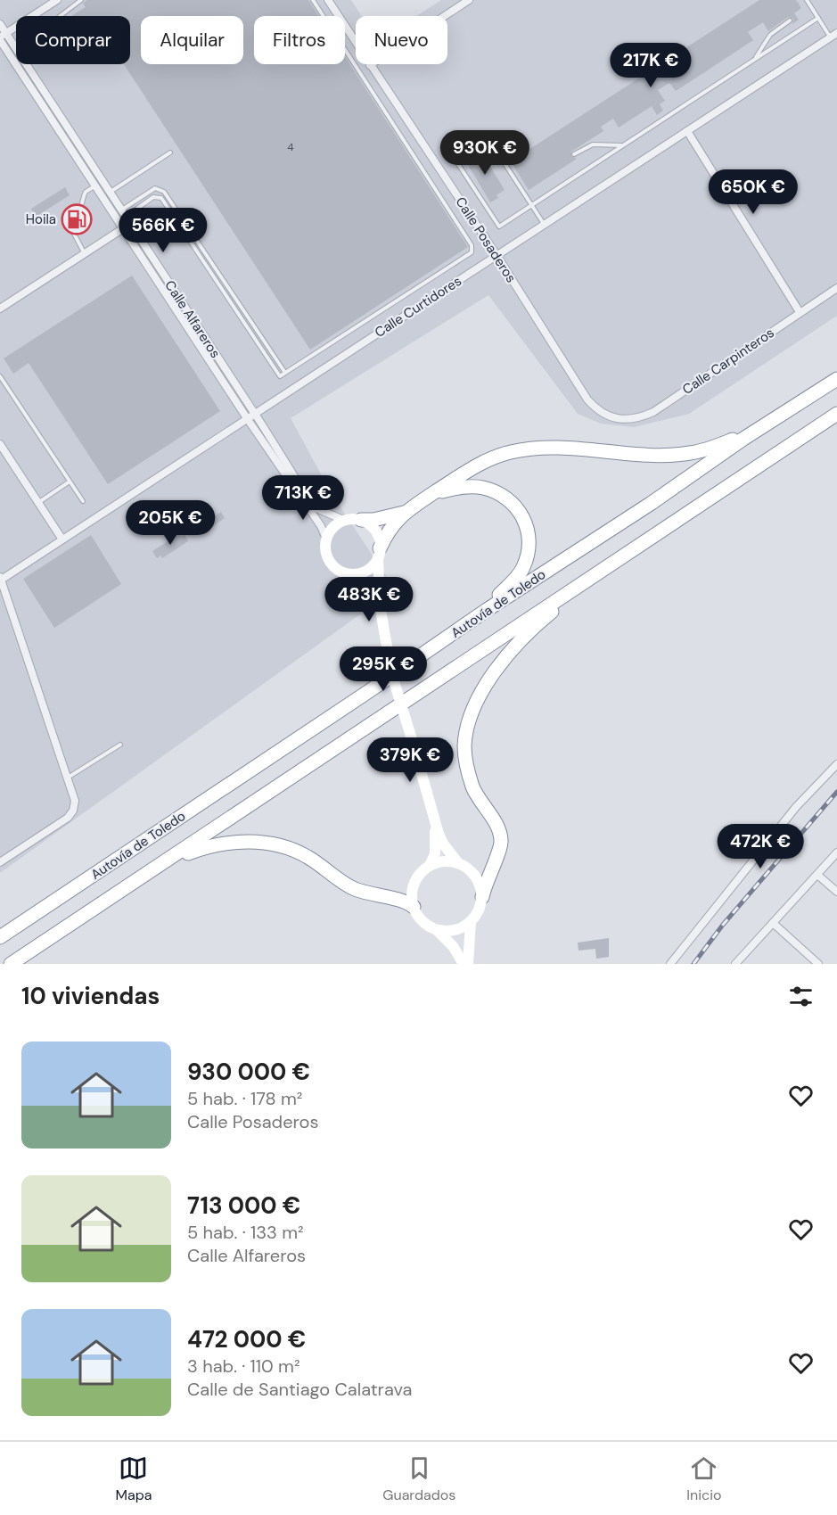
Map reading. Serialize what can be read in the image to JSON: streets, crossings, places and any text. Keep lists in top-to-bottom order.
{
  "streets": {
    "highway": ["Autovía de Toledo"],
    "street": [
      "Calle Posaderos",
      "Calle Curtidores",
      "Calle Alfareros",
      "Calle Carpinteros"
    ]
  },
  "crossings": [
    ["Calle Posaderos", "Calle Curtidores"],
    ["Calle Posaderos", "Calle Carpinteros"],
    ["Calle Curtidores", "Calle Alfareros"]
  ],
  "places": {
    "fuel station": ["Hoila"]
  },
  "house_numbers": ["4"],
  "page": {
    "chip": [
      "Comprar",
      "Alquilar",
      "Filtros",
      "Nuevo"
    ],
    "price": [
      "217K €",
      "930K €",
      "650K €",
      "566K €",
      "713K €",
      "205K €",
      "483K €",
      "295K €",
      "379K €",
      "472K €"
    ],
    "heading": "10 viviendas",
    "list": [
      {
        "name": "930 000 €",
        "note": "5 hab. · 178 m² · Calle Posaderos"
      },
      {
        "name": "713 000 €",
        "note": "5 hab. · 133 m² · Calle Alfareros"
      },
      {
        "name": "472 000 €",
        "note": "3 hab. · 110 m² · Calle de Santiago Calatrava"
      }
    ],
    "tabs": ["Mapa", "Guardados", "Inicio"]
  }
}
